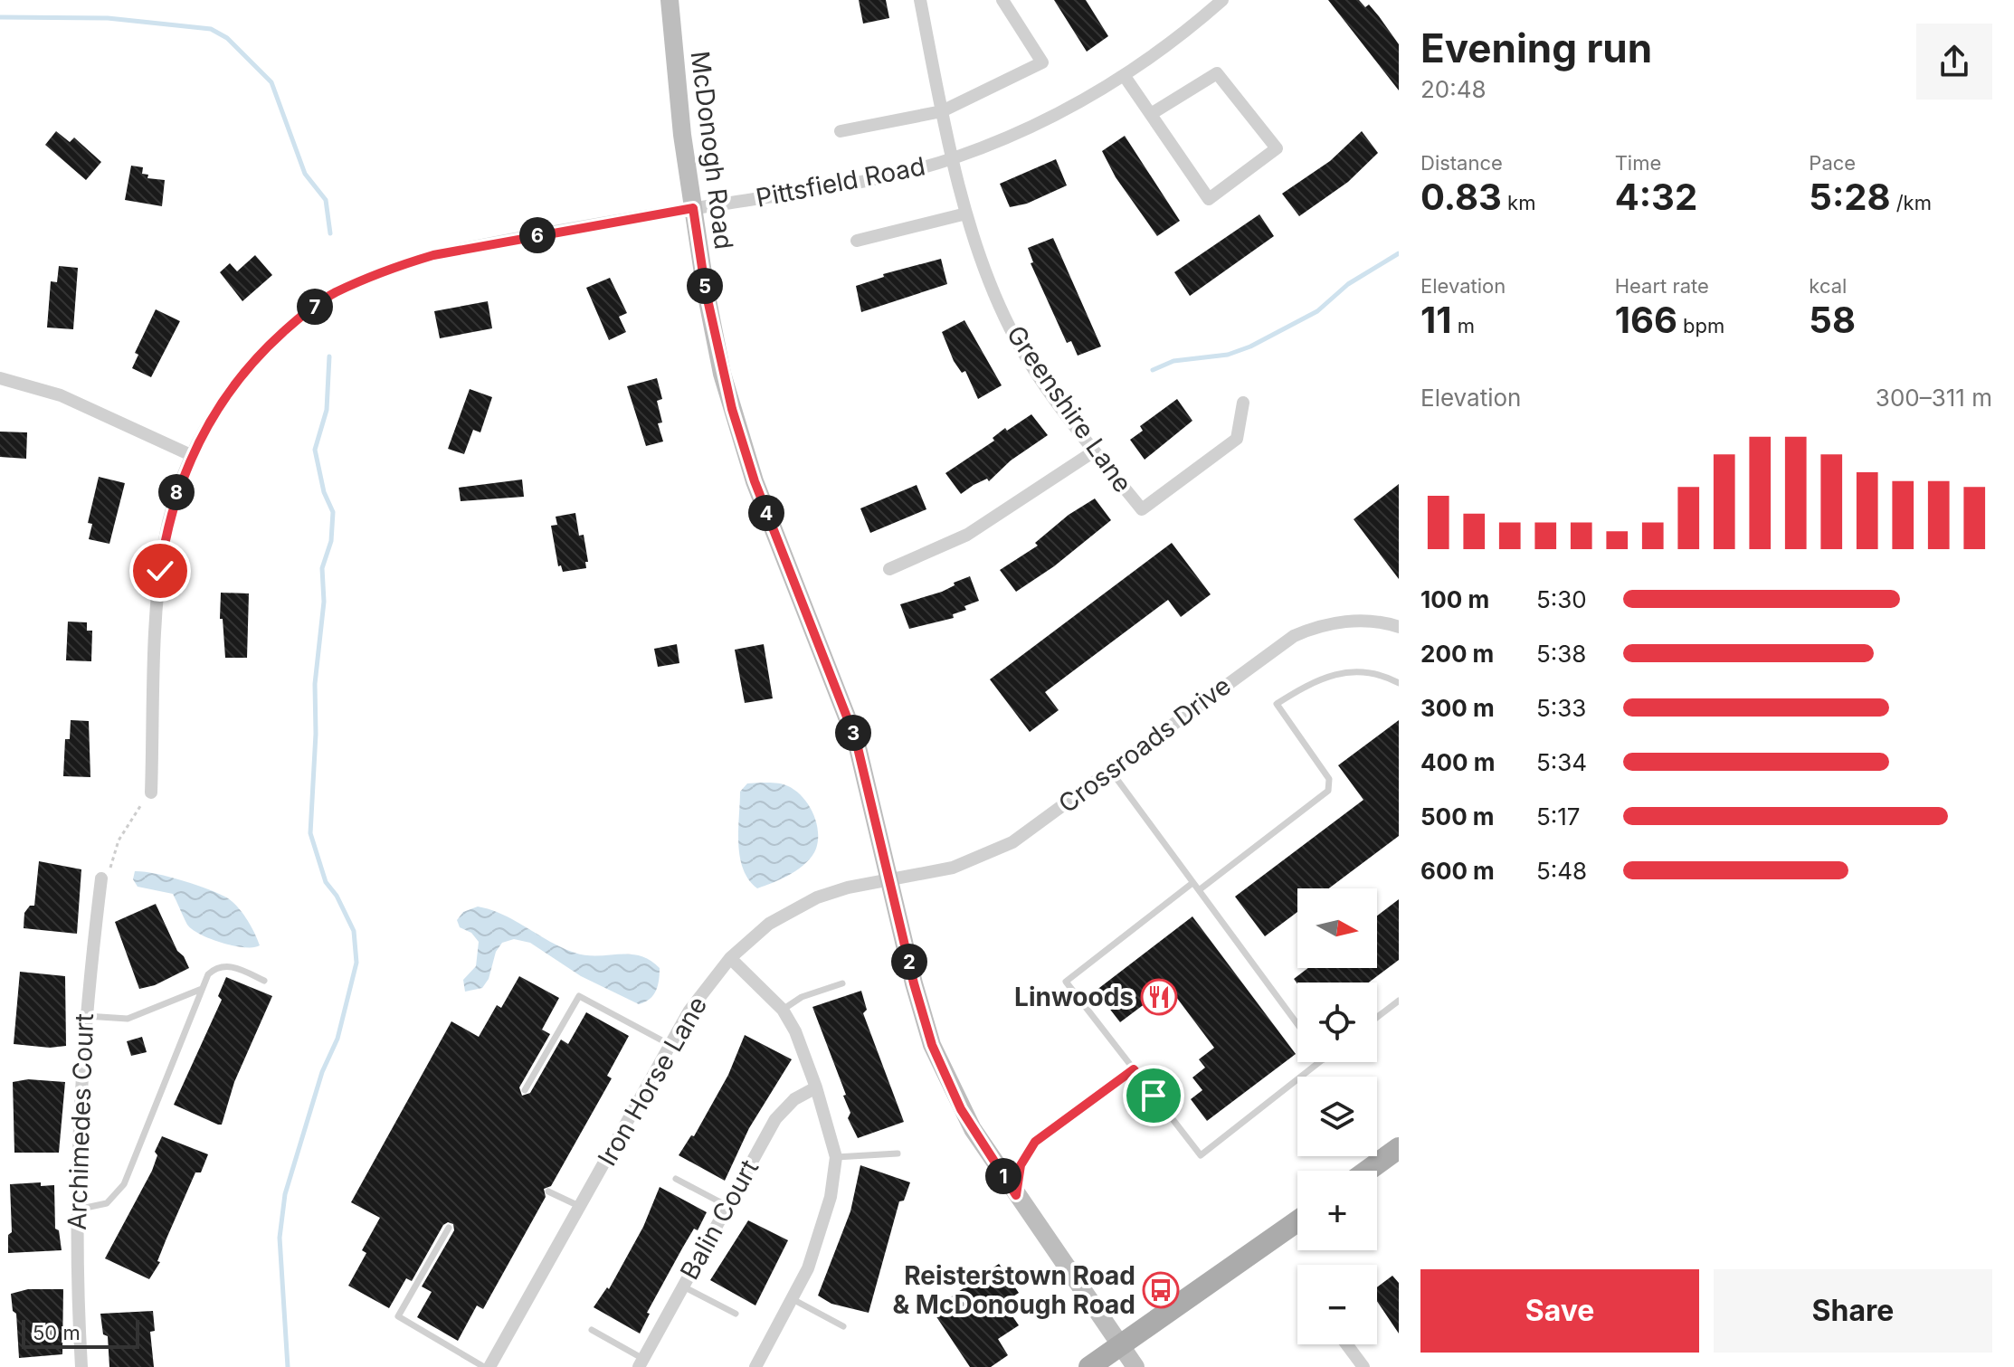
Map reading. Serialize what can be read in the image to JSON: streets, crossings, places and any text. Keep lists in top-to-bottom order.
{
  "streets": {
    "main road": ["McDonogh Road"],
    "street": [
      "Pittsfield Road",
      "Greenshire Lane",
      "Crossroads Drive",
      "Iron Horse Lane",
      "Archimedes Court",
      "Balin Court"
    ]
  },
  "crossings": [
    ["McDonogh Road", "Pittsfield Road"],
    ["McDonogh Road", "Crossroads Drive"],
    ["McDonogh Road", "Iron Horse Lane"],
    ["Pittsfield Road", "Greenshire Lane"],
    ["Crossroads Drive", "Iron Horse Lane"]
  ],
  "places": {
    "restaurant": ["Linwoods"],
    "bus stop": ["Reisterstown Road & McDonough Road"]
  },
  "scale_bar": "50 m",
  "north": "right",
  "page": {
    "heading": ["Evening run", "20:48"],
    "stats": [
      ["Distance", "0.83 km"],
      ["Time", "4:32"],
      ["Pace", "5:28 /km"],
      ["Elevation", "11 m"],
      ["Heart rate", "166 bpm"],
      ["kcal", "58"]
    ],
    "pins": [
      "6",
      "5",
      "7",
      "8",
      "4",
      "3",
      "2",
      "1"
    ],
    "chart": ["Elevation", "300–311 m"],
    "list": [
      {
        "name": "100 m",
        "note": "5:30"
      },
      {
        "name": "200 m",
        "note": "5:38"
      },
      {
        "name": "300 m",
        "note": "5:33"
      },
      {
        "name": "400 m",
        "note": "5:34"
      },
      {
        "name": "500 m",
        "note": "5:17"
      },
      {
        "name": "600 m",
        "note": "5:48"
      }
    ],
    "map_buttons": ["+", "−"],
    "buttons": ["Save", "Share"],
    "scale": "50 m"
  }
}
